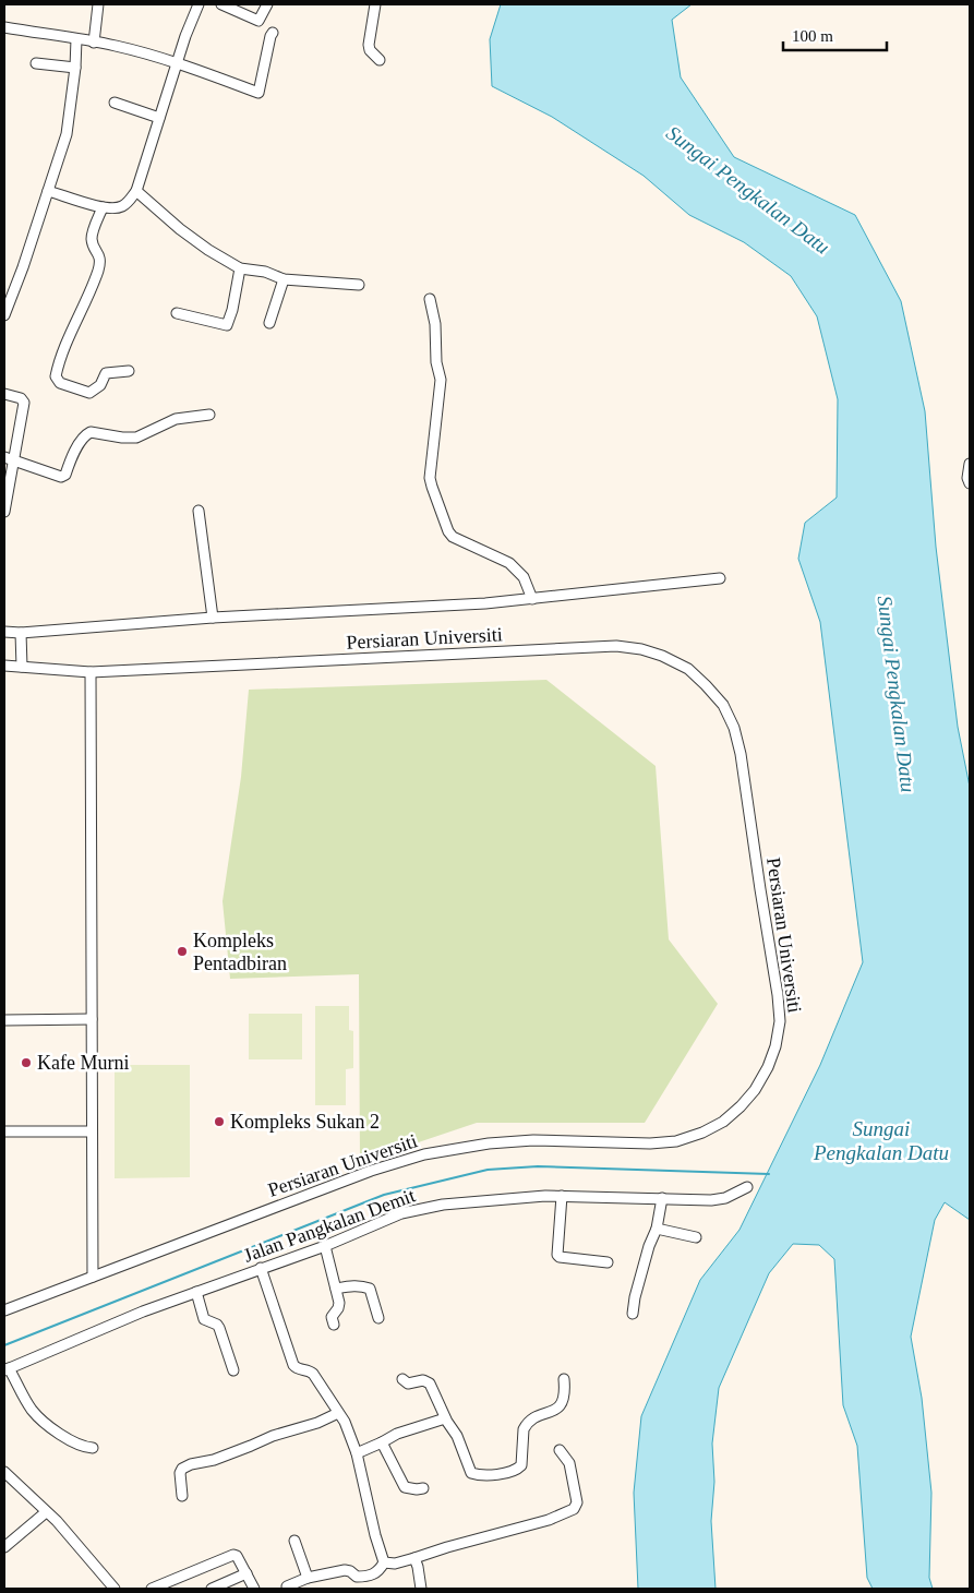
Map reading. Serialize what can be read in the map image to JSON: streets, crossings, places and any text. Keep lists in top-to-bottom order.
{
  "streets": {
    "street": ["Persiaran Universiti", "Jalan Pangkalan Demit"]
  },
  "water": ["Sungai Pengkalan Datu"],
  "places": ["Kompleks Pentadbiran", "Kafe Murni", "Kompleks Sukan 2"],
  "scale_bar": "100 m"
}
